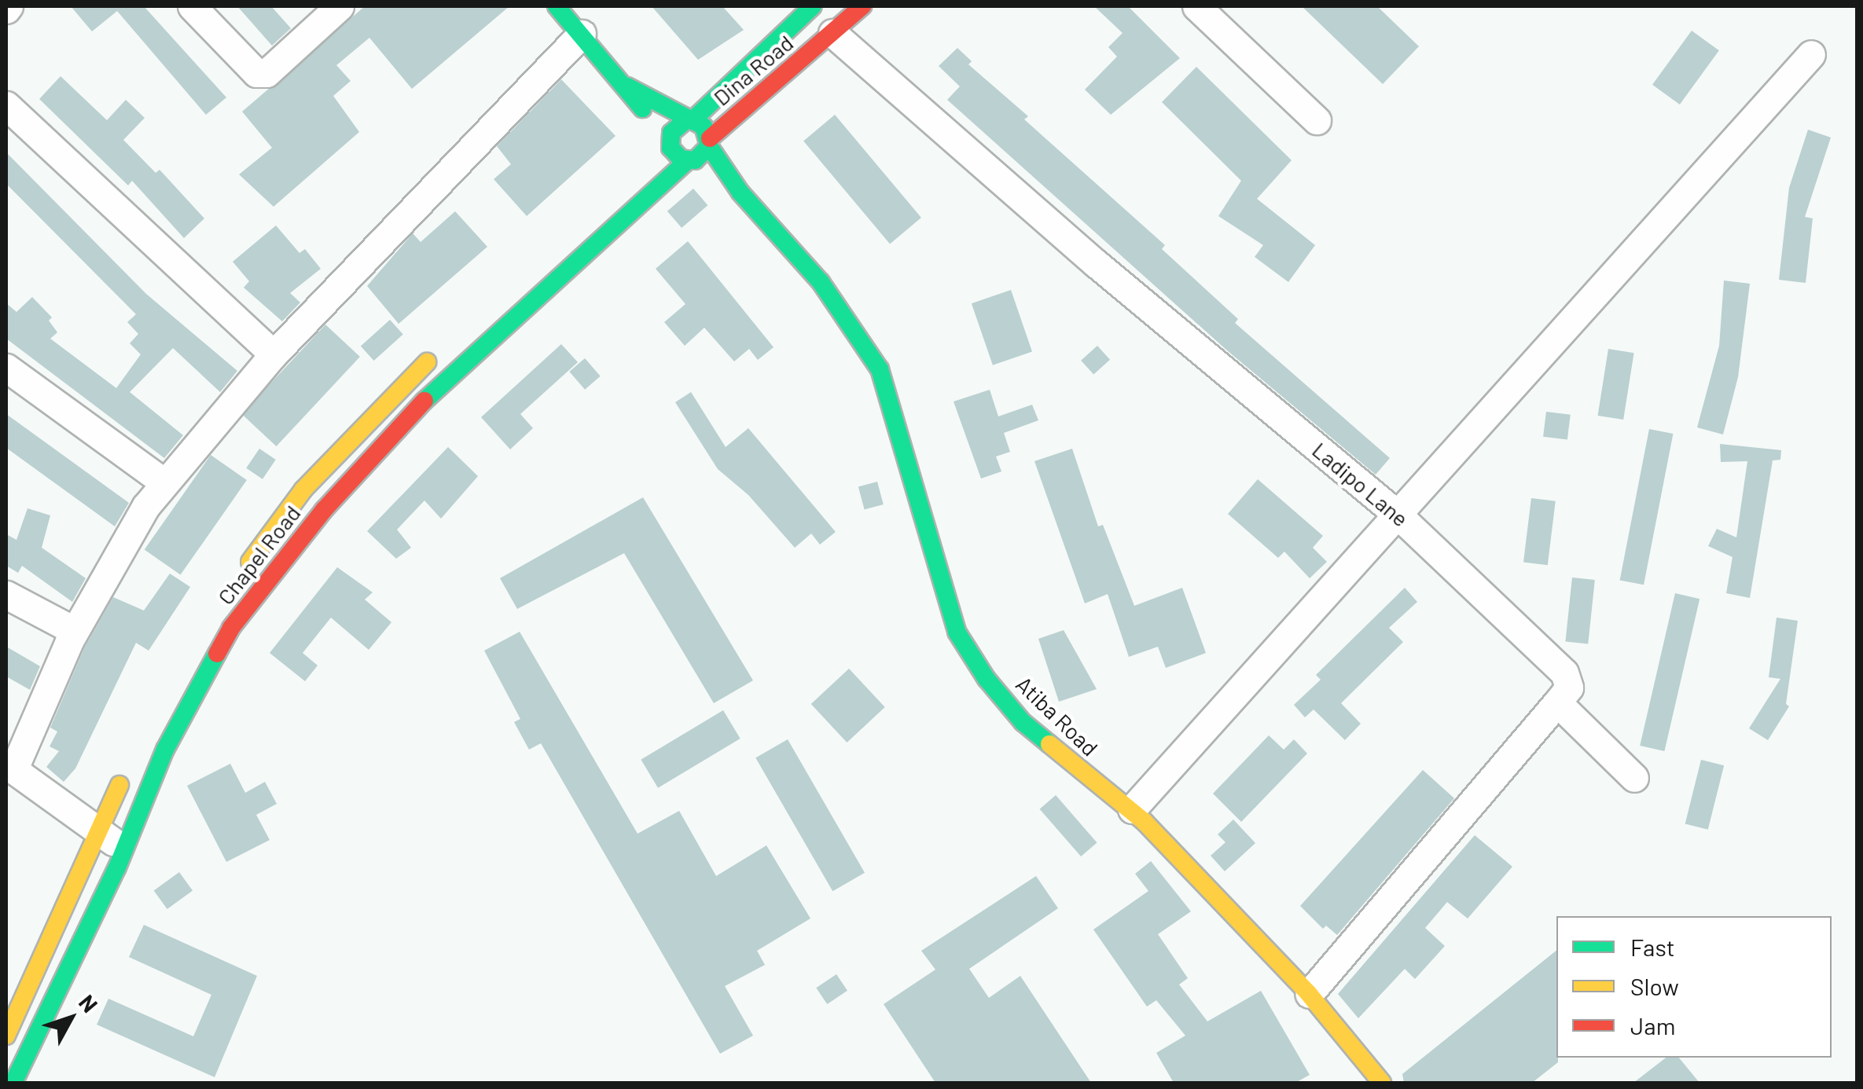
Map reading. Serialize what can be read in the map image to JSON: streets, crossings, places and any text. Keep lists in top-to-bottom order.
{
  "streets": {
    "street": [
      "Dina Road",
      "Ladipo Lane",
      "Chapel Road",
      "Atiba Road"
    ]
  },
  "crossings": [
    ["Dina Road", "Ladipo Lane"],
    ["Dina Road", "Chapel Road"],
    ["Dina Road", "Atiba Road"],
    ["Chapel Road", "Atiba Road"]
  ],
  "legend": ["Fast", "Slow", "Jam"],
  "north": "top right"
}
